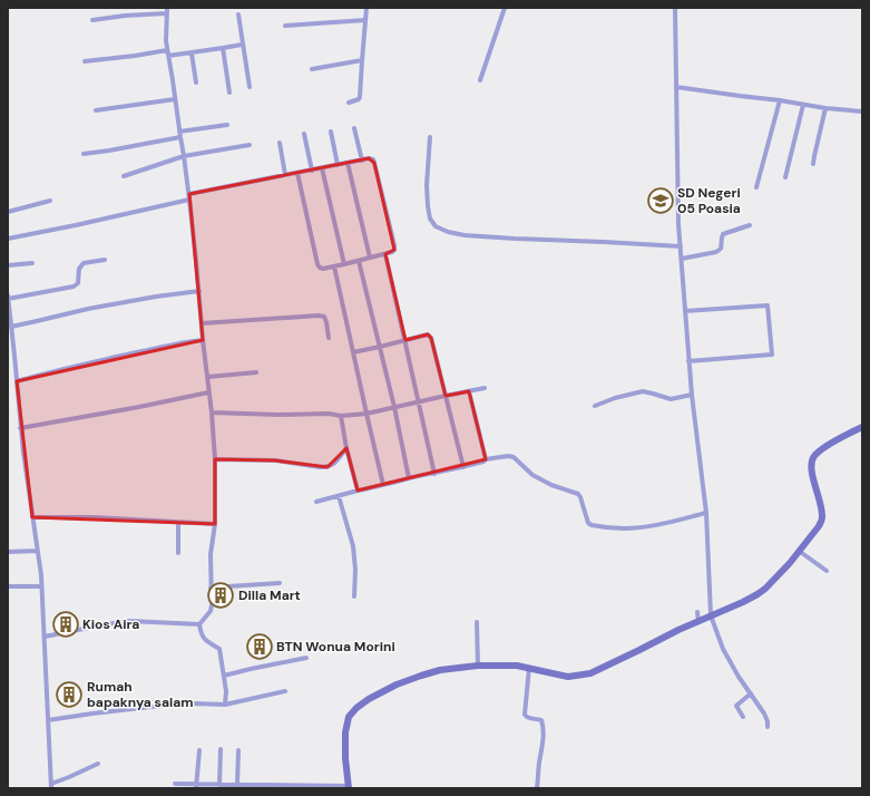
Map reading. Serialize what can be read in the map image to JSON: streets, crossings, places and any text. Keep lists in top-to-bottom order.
{
  "places": {
    "school or university": ["SD Negeri 05 Poasia"],
    "building": [
      "Dilla Mart",
      "Kios Aira",
      "BTN Wonua Morini",
      "Rumah bapaknya salam"
    ]
  }
}
